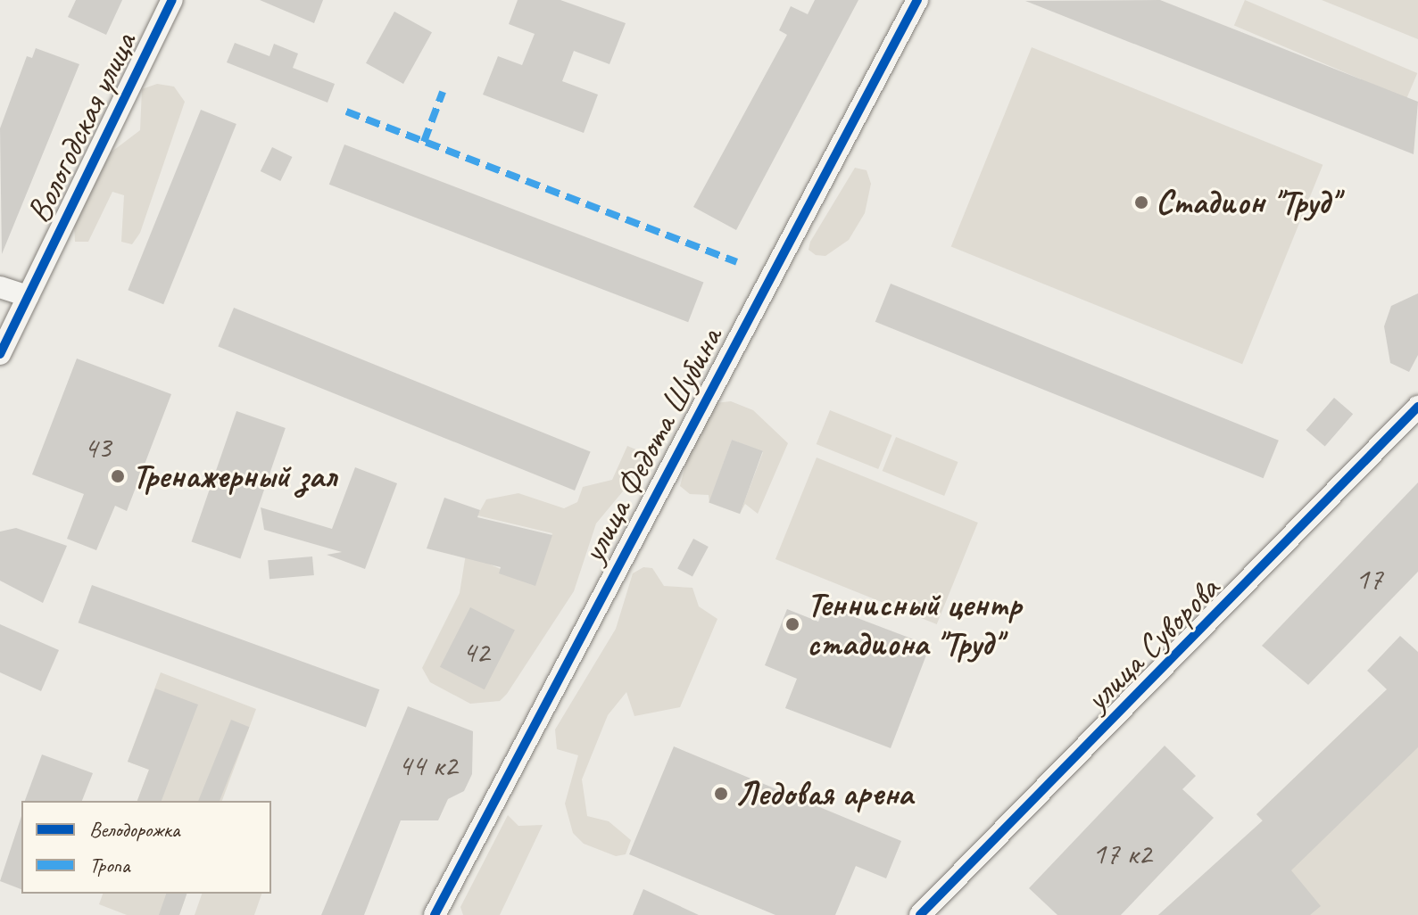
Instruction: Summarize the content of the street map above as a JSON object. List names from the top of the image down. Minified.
{"streets":{"street":["Вологодская улица","улица Федота Шубина","улица Суворова"]},"places":["Стадион \"Труд\"","Тренажерный зал","Теннисный центр стадиона \"Труд\"","Ледовая арена"],"house_numbers":["43","17","42","44 к2","17 к2"],"legend":["Велодорожка","Тропа"]}
